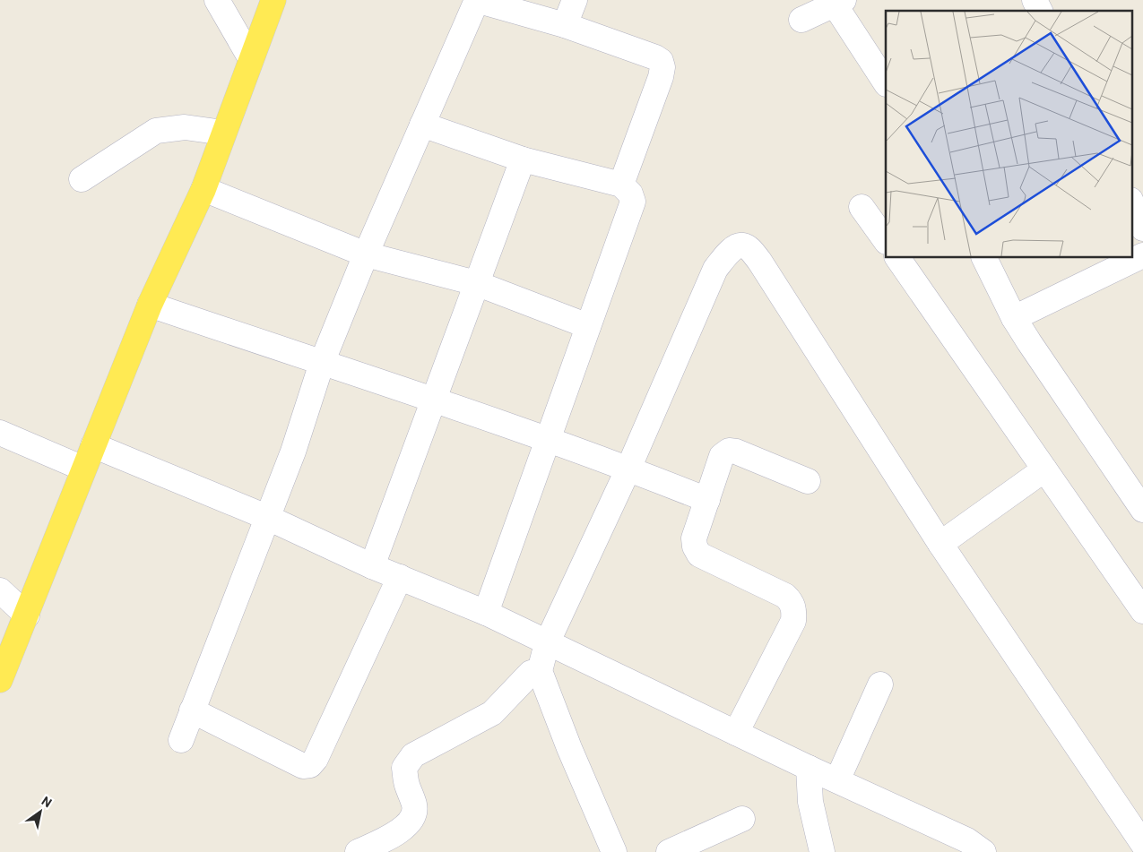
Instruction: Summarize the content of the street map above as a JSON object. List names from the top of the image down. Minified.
{"north":"top right"}
